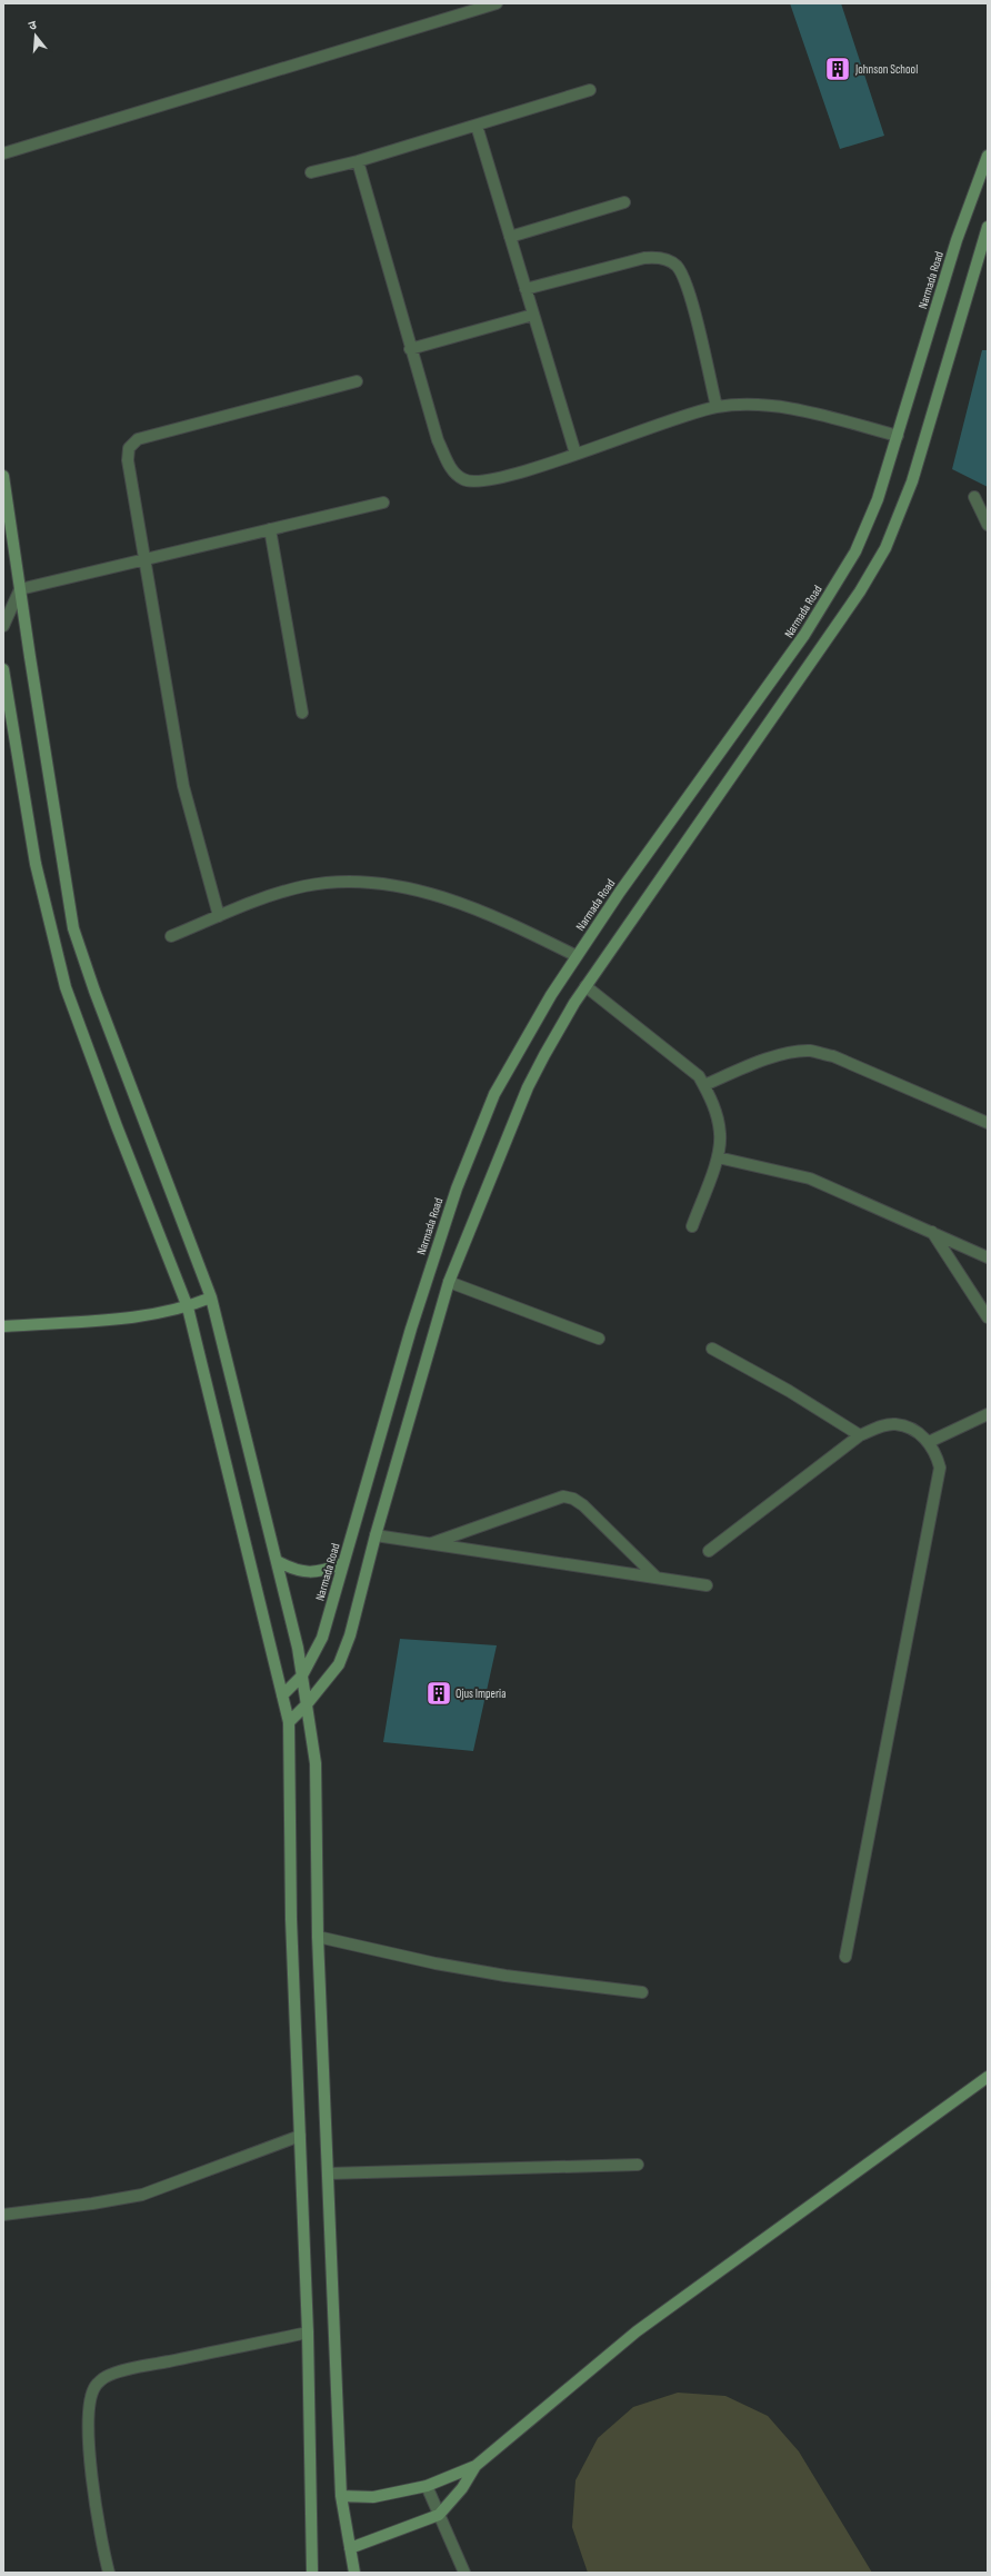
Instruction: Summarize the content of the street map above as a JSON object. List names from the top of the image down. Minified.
{"streets":{"street":["Narmada Road"]},"places":{"building":["Johnson School","Ojus Imperia"]},"north":"top"}
